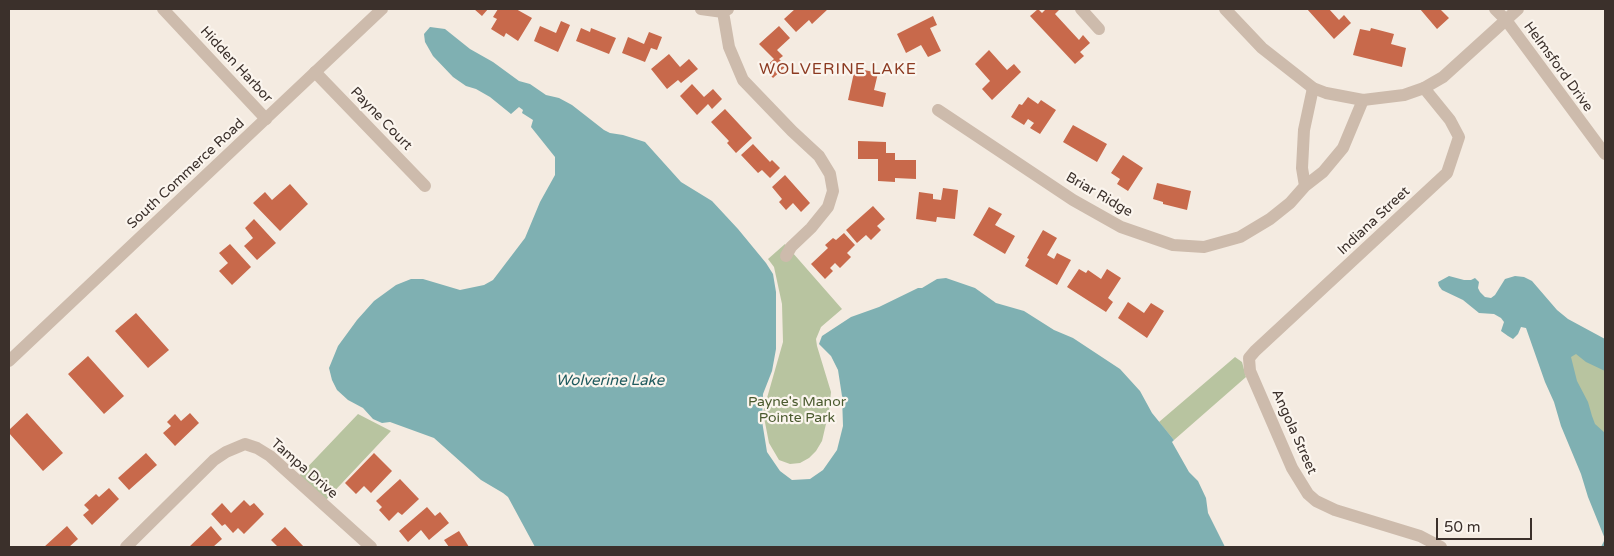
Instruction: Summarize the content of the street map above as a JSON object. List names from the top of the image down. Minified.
{"streets":{"street":["Hidden Harbor","Helmsford Drive","Payne Court","South Commerce Road","Briar Ridge","Indiana Street","Angola Street","Tampa Drive"]},"crossings":[["Hidden Harbor","South Commerce Road"],["Payne Court","South Commerce Road"],["Indiana Street","Angola Street"]],"districts":["WOLVERINE LAKE"],"water":["Wolverine Lake"],"parks":["Payne's Manor Pointe Park"],"scale_bar":"50 m"}
